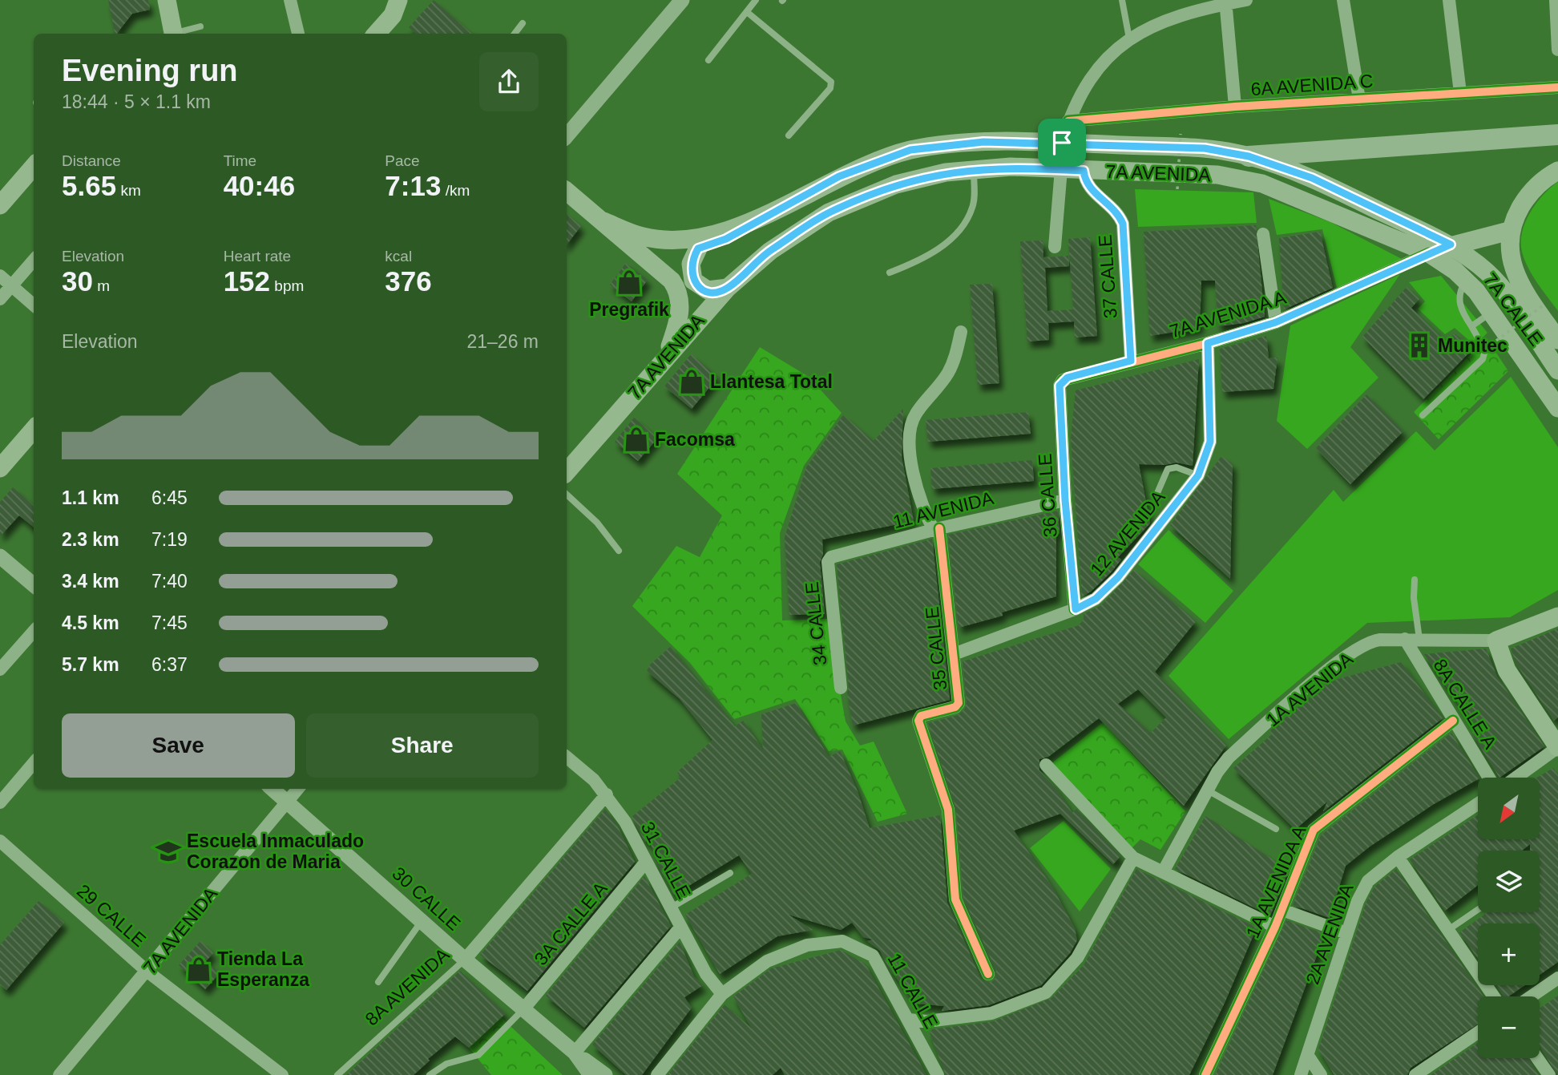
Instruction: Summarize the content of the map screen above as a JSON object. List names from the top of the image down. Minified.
{"streets":{"main road":["7A AVENIDA","7A CALLE","1A AVENIDA"],"street":["6A AVENIDA C","37 CALLE","7A AVENIDA A","36 CALLE","11 AVENIDA","12 AVENIDA","34 CALLE","35 CALLE","8A CALLE A","31 CALLE","1A AVENIDA A","30 CALLE","29 CALLE","3A CALLE A","2A AVENIDA","8A AVENIDA","11 CALLE"]},"crossings":[["7A AVENIDA","37 CALLE"],["7A AVENIDA","7A CALLE"],["7A AVENIDA","30 CALLE"],["7A AVENIDA","29 CALLE"],["37 CALLE","7A AVENIDA A"],["7A CALLE","7A AVENIDA A"],["7A AVENIDA A","36 CALLE"],["7A AVENIDA A","12 AVENIDA"],["36 CALLE","11 AVENIDA"],["36 CALLE","12 AVENIDA"],["11 AVENIDA","34 CALLE"],["11 AVENIDA","35 CALLE"],["12 AVENIDA","35 CALLE"],["1A AVENIDA","8A CALLE A"],["8A CALLE A","1A AVENIDA A"],["31 CALLE","3A CALLE A"],["31 CALLE","8A AVENIDA"],["31 CALLE","11 CALLE"],["30 CALLE","3A CALLE A"],["30 CALLE","8A AVENIDA"]],"places":{"shop":["Pregrafik","Llantesa Total","Facomsa","Tienda La Esperanza"],"building":["Munitec"],"school or university":["Escuela Inmaculado Corazon de Maria"]},"north":"bottom left","page":{"heading":["Evening run","18:44 · 5 × 1.1 km"],"stats":[["Distance","5.65 km"],["Time","40:46"],["Pace","7:13 /km"],["Elevation","30 m"],["Heart rate","152 bpm"],["kcal","376"]],"chart":["Elevation","21–26 m"],"list":[{"name":"1.1 km","note":"6:45"},{"name":"2.3 km","note":"7:19"},{"name":"3.4 km","note":"7:40"},{"name":"4.5 km","note":"7:45"},{"name":"5.7 km","note":"6:37"}],"buttons":["Save","Share"],"map_buttons":["+","−"]}}
